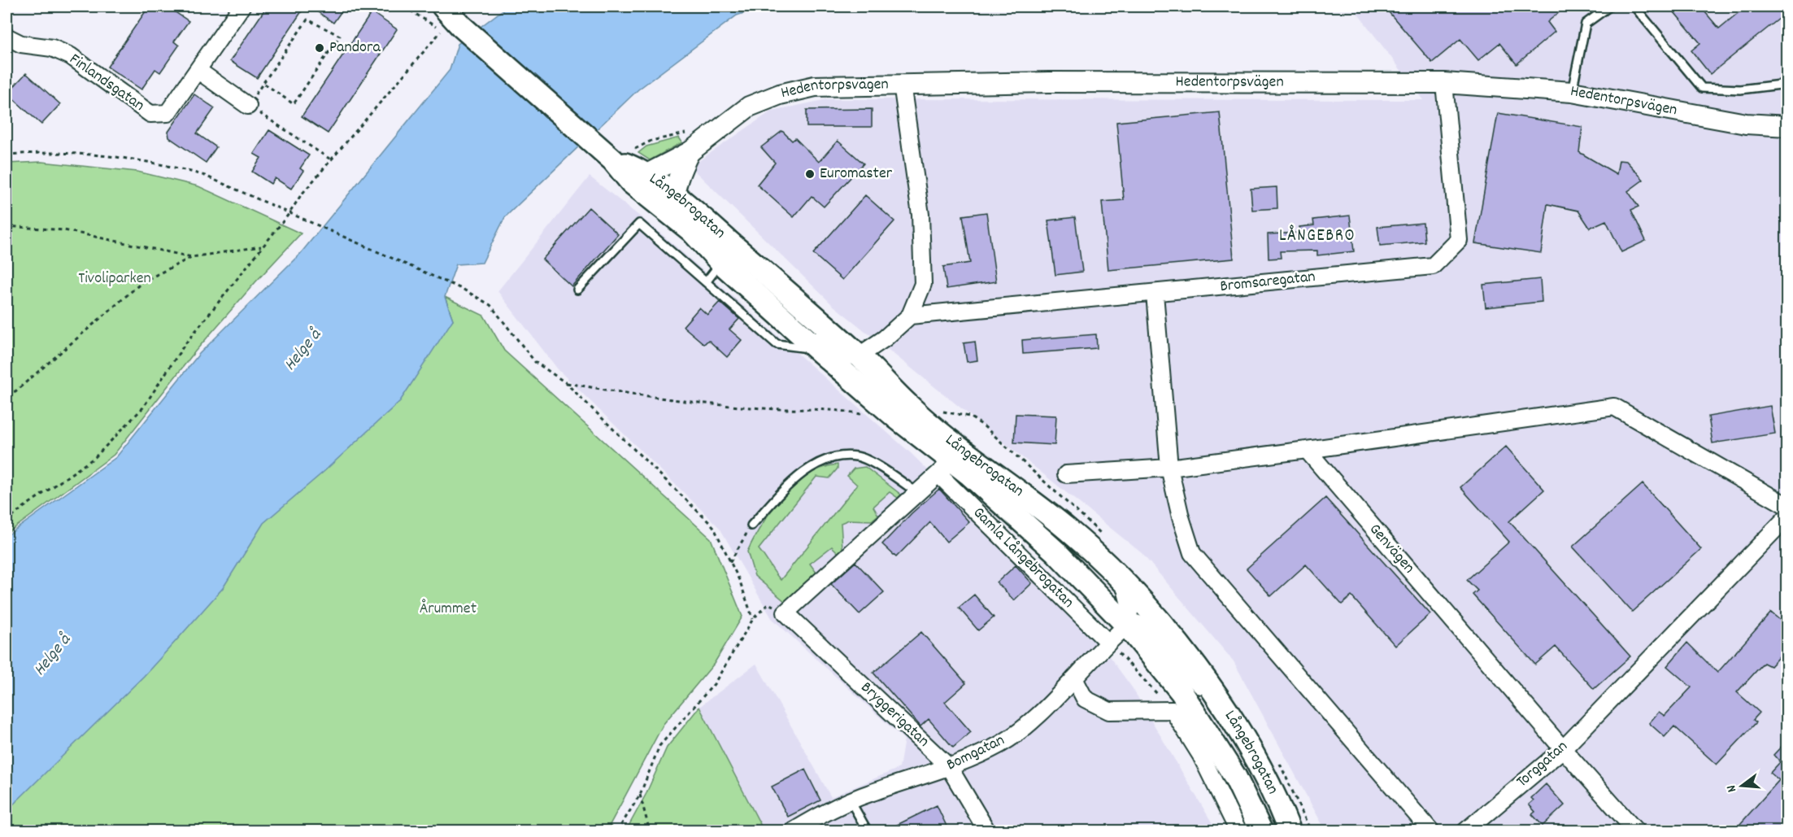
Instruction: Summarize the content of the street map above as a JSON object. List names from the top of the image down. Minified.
{"streets":{"main road":["Långebrogatan"],"street":["Hedentorpsvägen","Finlandsgatan","Bromsaregatan","Genvägen","Gamla Långebrogatan","Bryggerigatan","Bomgatan","Torggatan"]},"crossings":[["Hedentorpsvägen","Långebrogatan"],["Hedentorpsvägen","Bromsaregatan"],["Långebrogatan","Gamla Långebrogatan"],["Långebrogatan","Bomgatan"],["Genvägen","Torggatan"],["Gamla Långebrogatan","Bomgatan"],["Bryggerigatan","Bomgatan"]],"districts":["LÅNGEBRO"],"water":["Helge å"],"parks":["Tivoliparken","Årummet"],"places":["Pandora","Euromaster"],"north":"left"}
